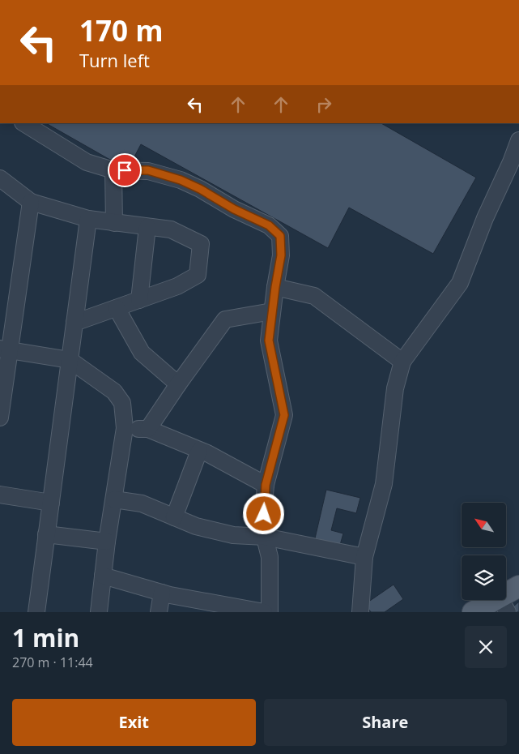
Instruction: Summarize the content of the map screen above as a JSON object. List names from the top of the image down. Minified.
{"north":"top left","page":{"turn":["170 m","Turn left"],"heading":["1 min","270 m · 11:44"],"buttons":["Exit","Share"]}}
